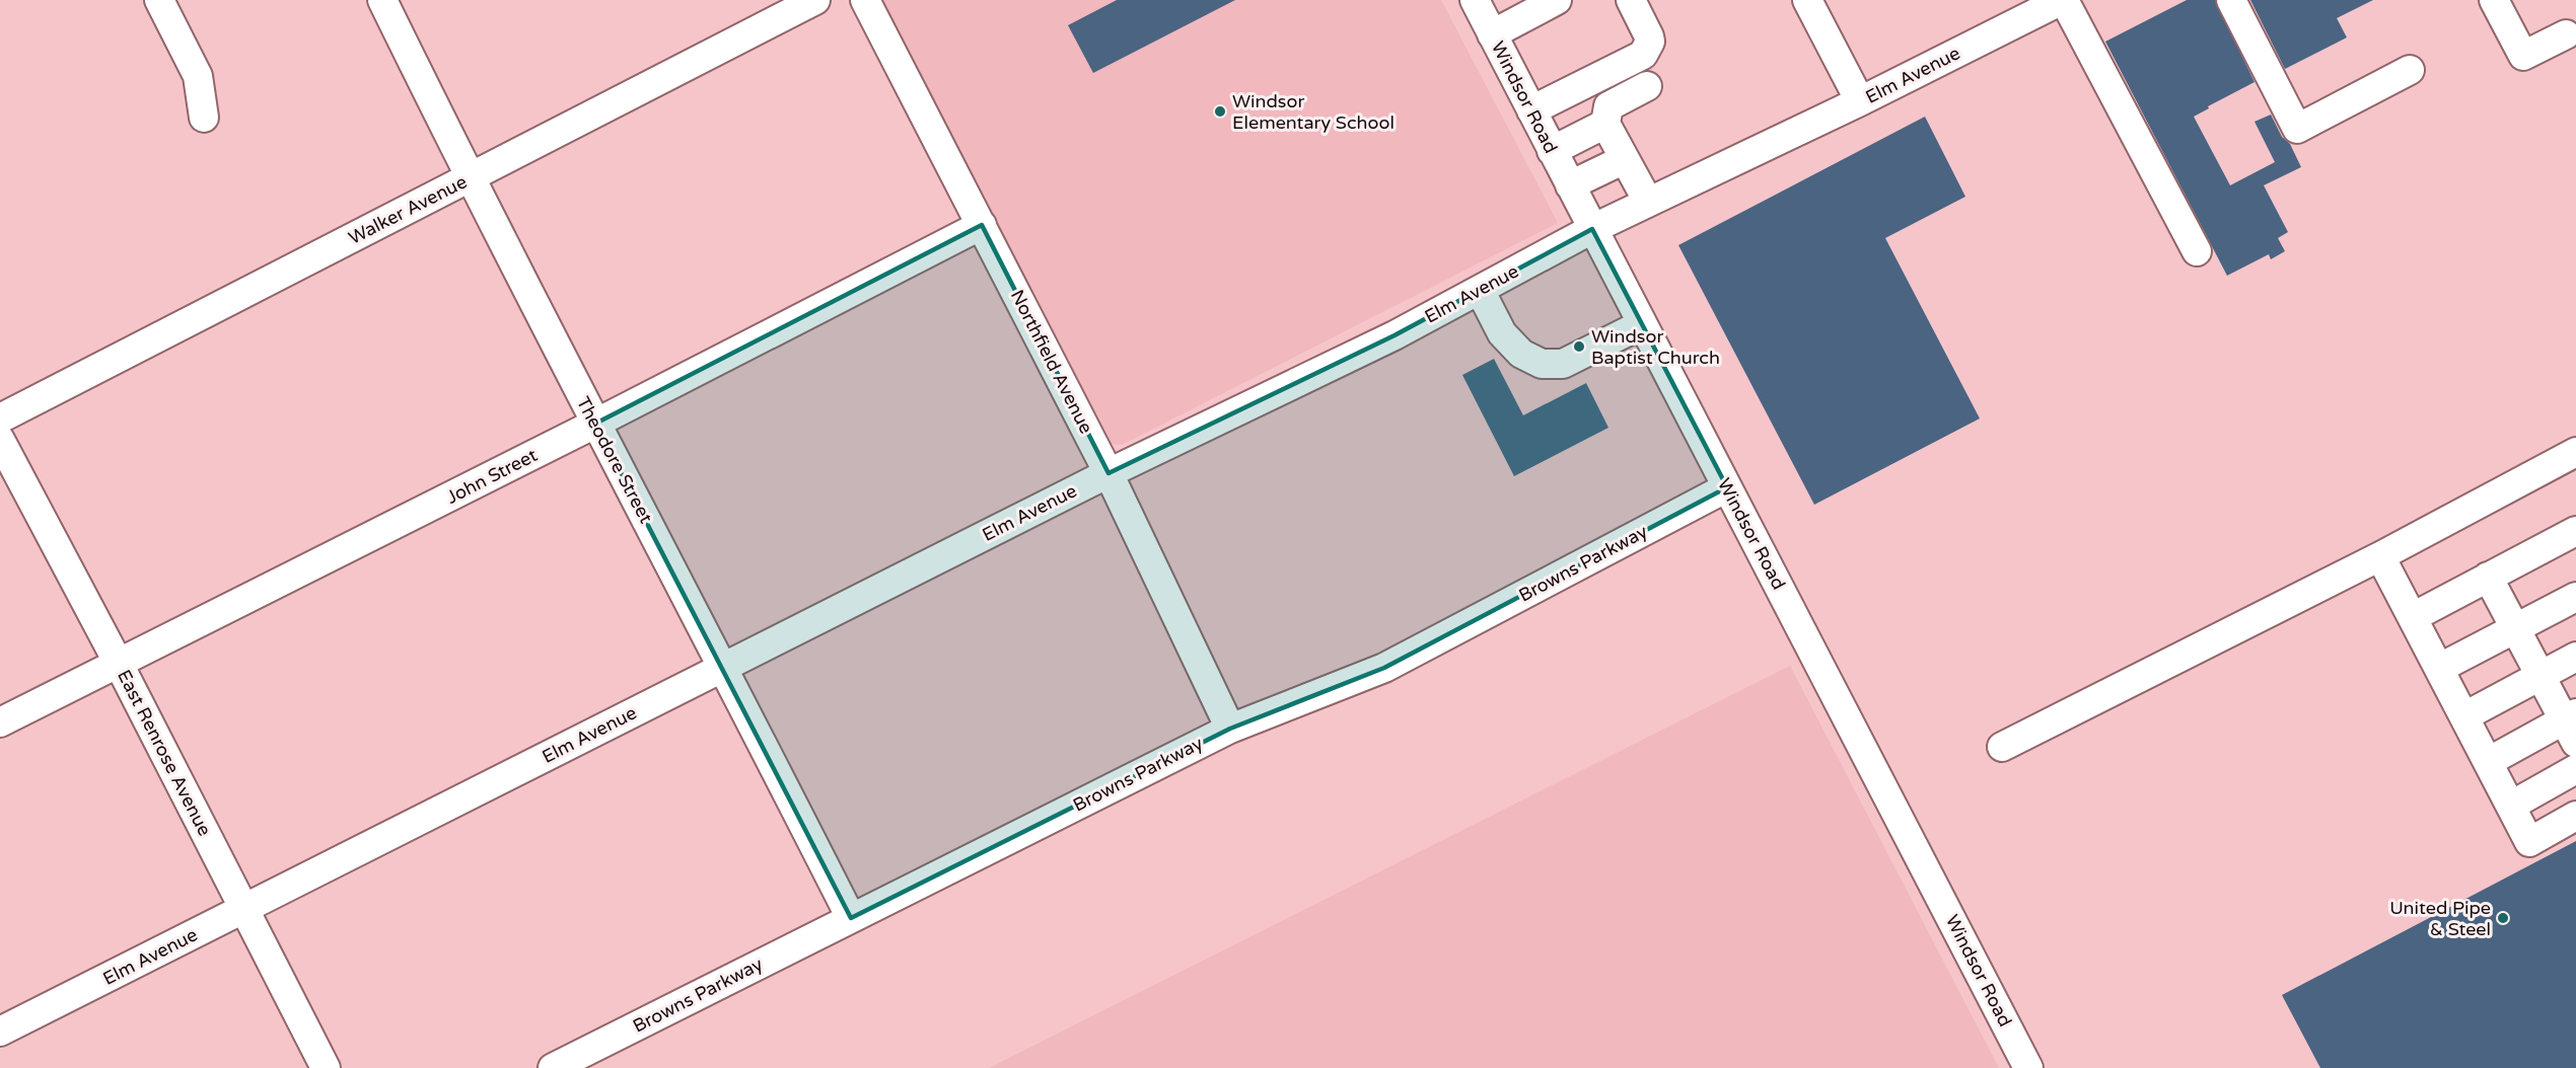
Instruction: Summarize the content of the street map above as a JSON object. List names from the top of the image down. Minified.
{"streets":{"street":["Elm Avenue","Windsor Road","Walker Avenue","Northfield Avenue","Theodore Street","John Street","Browns Parkway","East Renrose Avenue"]},"crossings":[["Elm Avenue","Windsor Road"],["Elm Avenue","Northfield Avenue"],["Elm Avenue","Theodore Street"],["Elm Avenue","East Renrose Avenue"],["Windsor Road","Browns Parkway"],["Walker Avenue","Theodore Street"],["Northfield Avenue","John Street"],["Northfield Avenue","Browns Parkway"],["Theodore Street","John Street"],["Theodore Street","Browns Parkway"],["John Street","East Renrose Avenue"]],"places":["Windsor Elementary School","Windsor Baptist Church","United Pipe & Steel"]}
